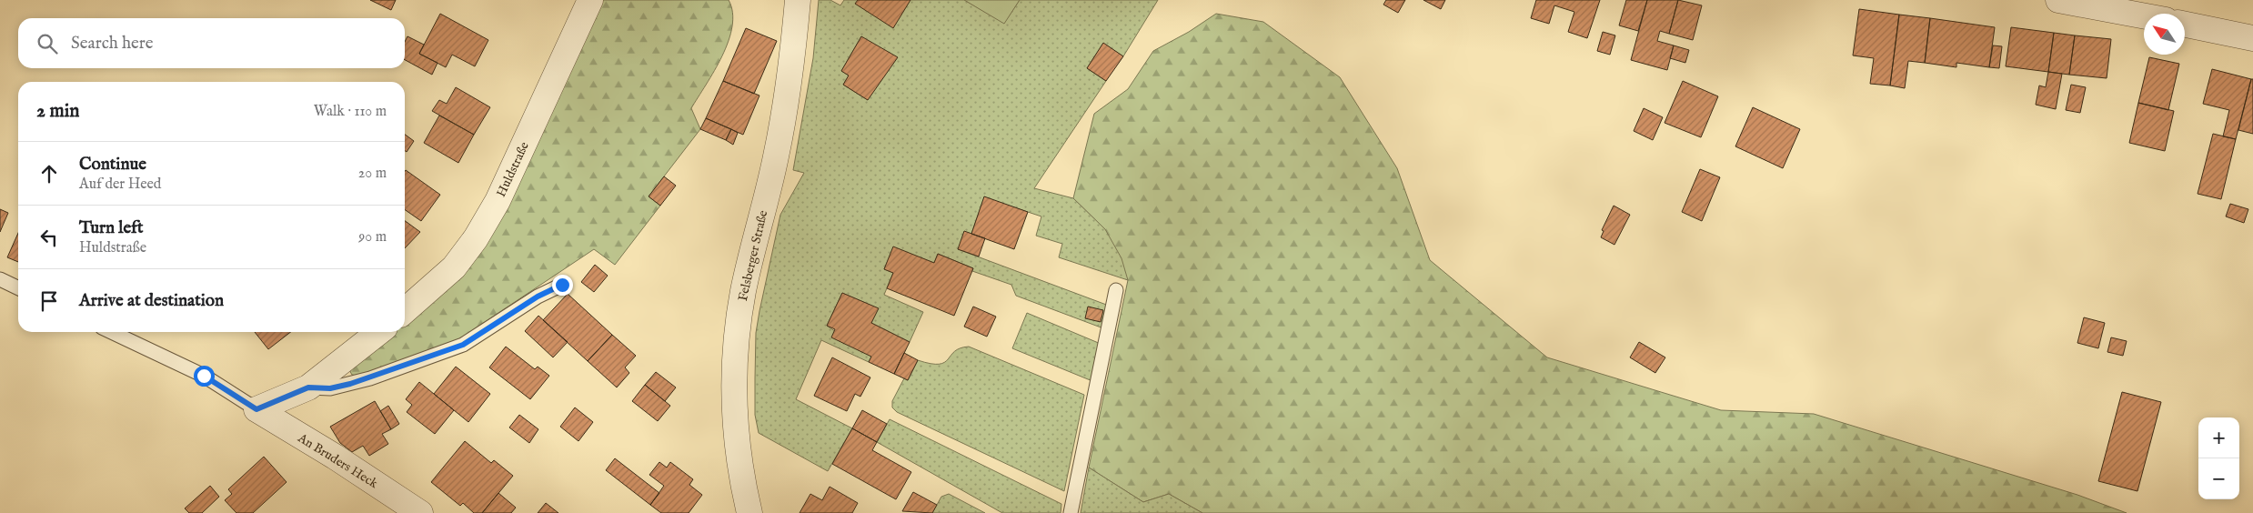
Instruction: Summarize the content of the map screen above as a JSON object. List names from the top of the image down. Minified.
{"streets":{"street":["Huldstraße","Felsberger Straße","An Bruders Heck"]},"north":"top left","page":{"search":"Search here","heading":["2 min","Walk · 110 m"],"list":[["Continue","Auf der Heed","20 m"],["Turn left","Huldstraße","90 m"],"Arrive at destination"],"map_buttons":["+","−"]}}
